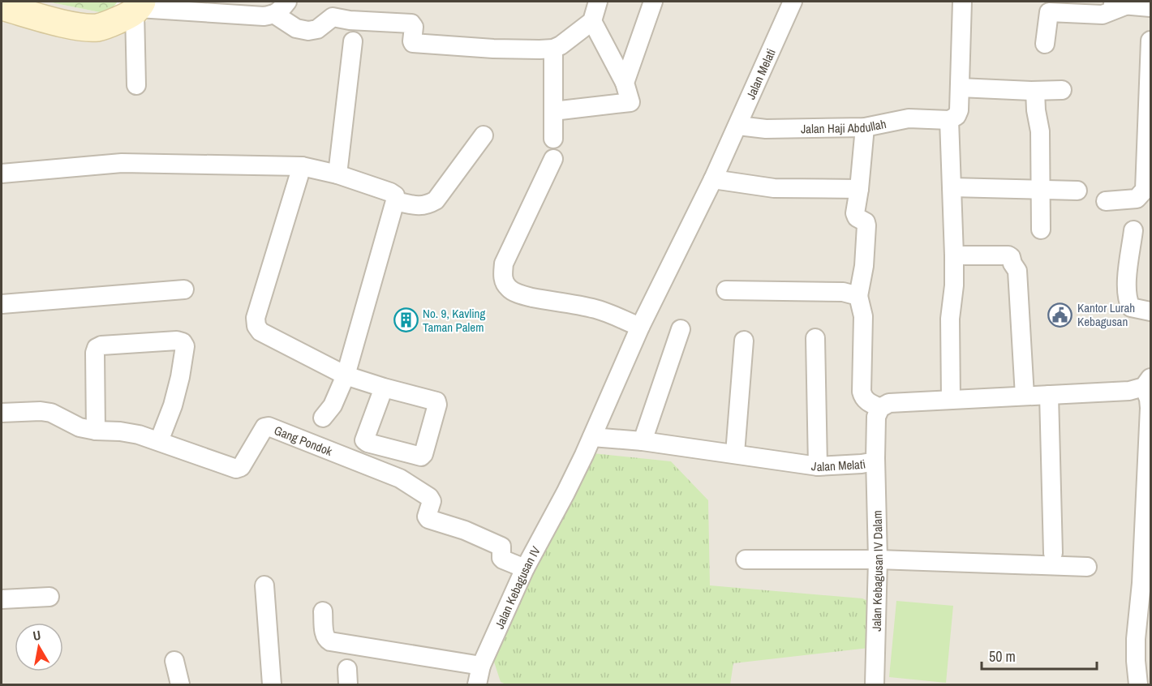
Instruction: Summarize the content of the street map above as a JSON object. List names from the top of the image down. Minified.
{"streets":{"street":["Jalan Melati","Jalan Haji Abdullah","Gang Pondok","Jalan Kebagusan IV Dalam","Jalan Kebagusan IV"]},"crossings":[["Jalan Melati","Jalan Haji Abdullah"],["Jalan Melati","Jalan Kebagusan IV Dalam"],["Jalan Melati","Jalan Kebagusan IV"],["Gang Pondok","Jalan Kebagusan IV"]],"places":{"public building":["Kantor Lurah Kebagusan"],"building":["No. 9, Kavling Taman Palem"]},"scale_bar":"50 m","north":"top"}
